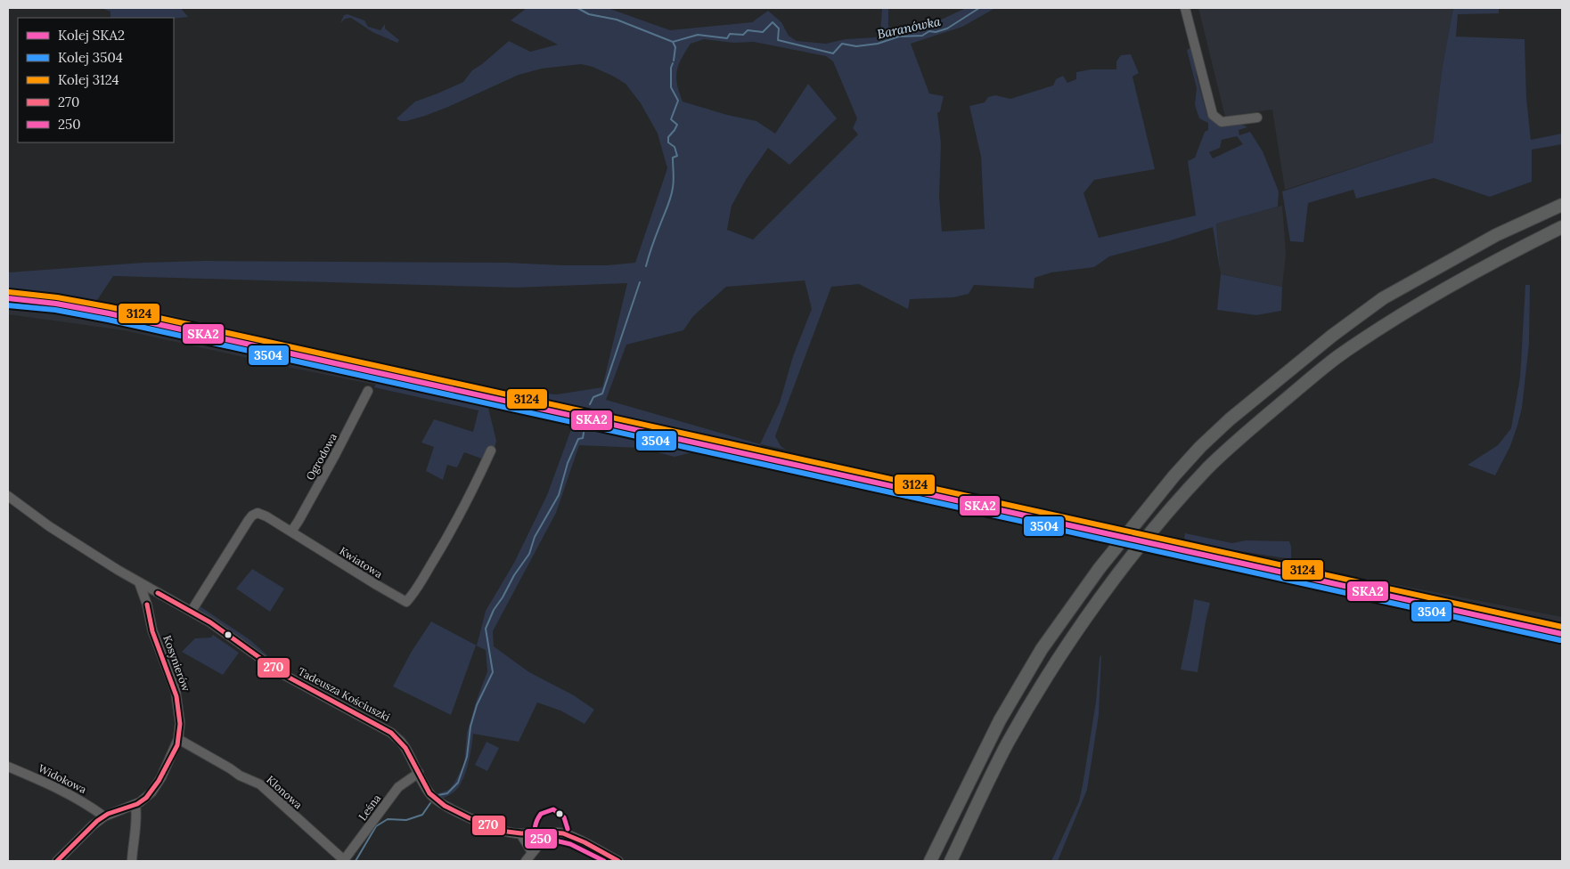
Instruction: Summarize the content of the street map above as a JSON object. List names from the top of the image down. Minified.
{"streets":{"street":["Ogrodowa","Kwiatowa","Kosynierów","Tadeusza Kościuszki","Widokowa","Klonowa","Leśna"]},"crossings":[["Ogrodowa","Kwiatowa"],["Kwiatowa","Tadeusza Kościuszki"],["Kosynierów","Tadeusza Kościuszki"],["Kosynierów","Widokowa"],["Kosynierów","Klonowa"],["Tadeusza Kościuszki","Leśna"],["Klonowa","Leśna"]],"water":["Baranówka"],"lines":["rail line 3124","rail line SKA2","rail line 3504","transit line 270","transit line 250"],"legend":["Kolej SKA2","Kolej 3504","Kolej 3124","270","250"]}
